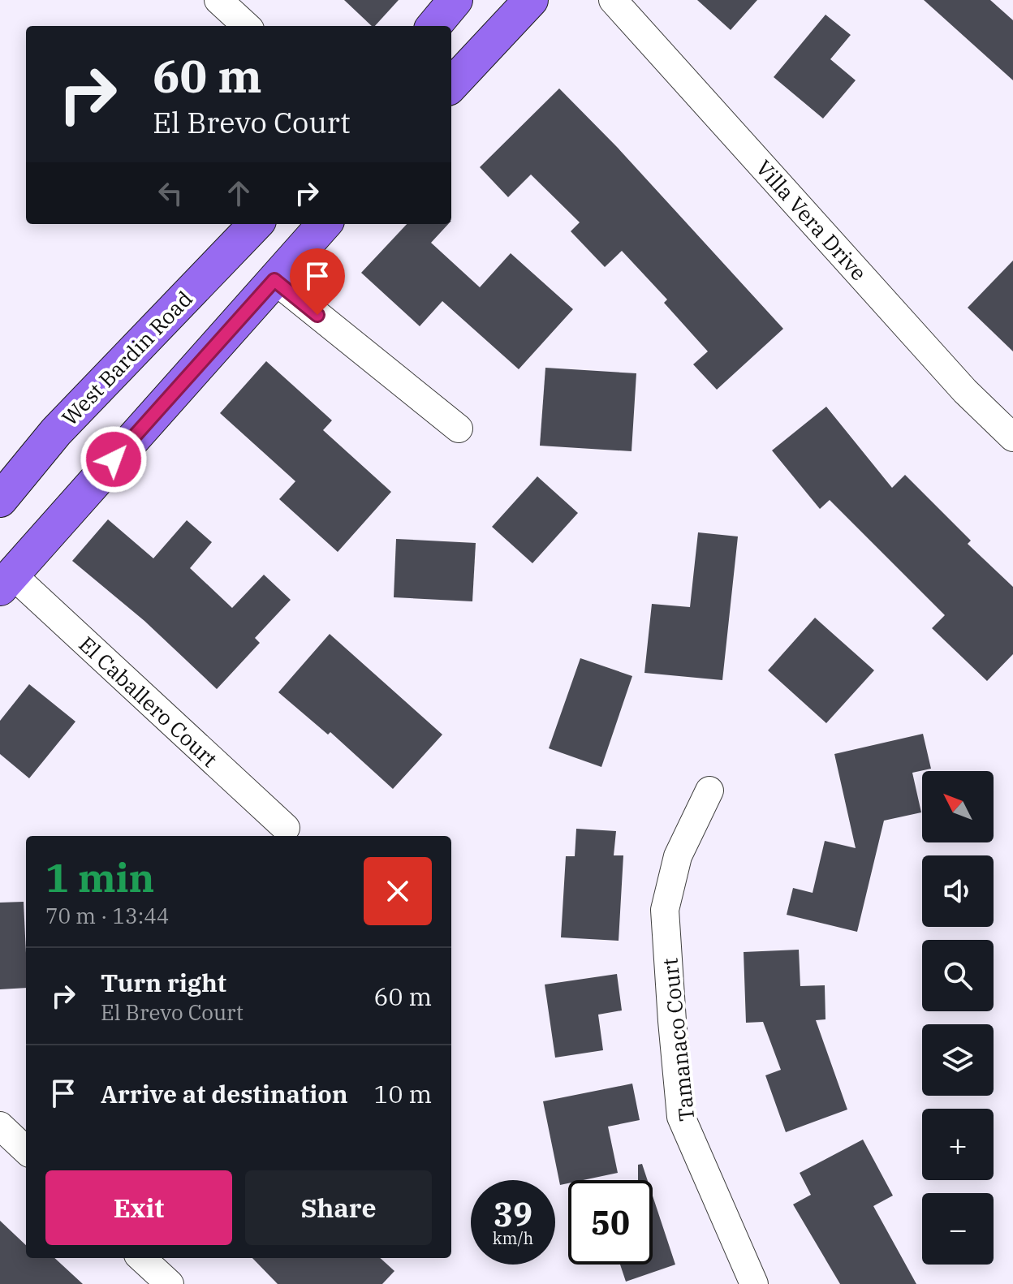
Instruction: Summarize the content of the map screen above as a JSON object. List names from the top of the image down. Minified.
{"streets":{"main road":["West Bardin Road"],"street":["Villa Vera Drive","El Caballero Court","Tamanaco Court"]},"north":"top left","page":{"turn":["60 m","El Brevo Court"],"map_buttons":["+","−"],"heading":["1 min","70 m · 13:44"],"list":[{"name":"Turn right","note":"El Brevo Court","value":"60 m"},{"name":"Arrive at destination","value":"10 m"}],"buttons":["Exit","Share"],"speed":"39 km/h","limit":"50"}}
